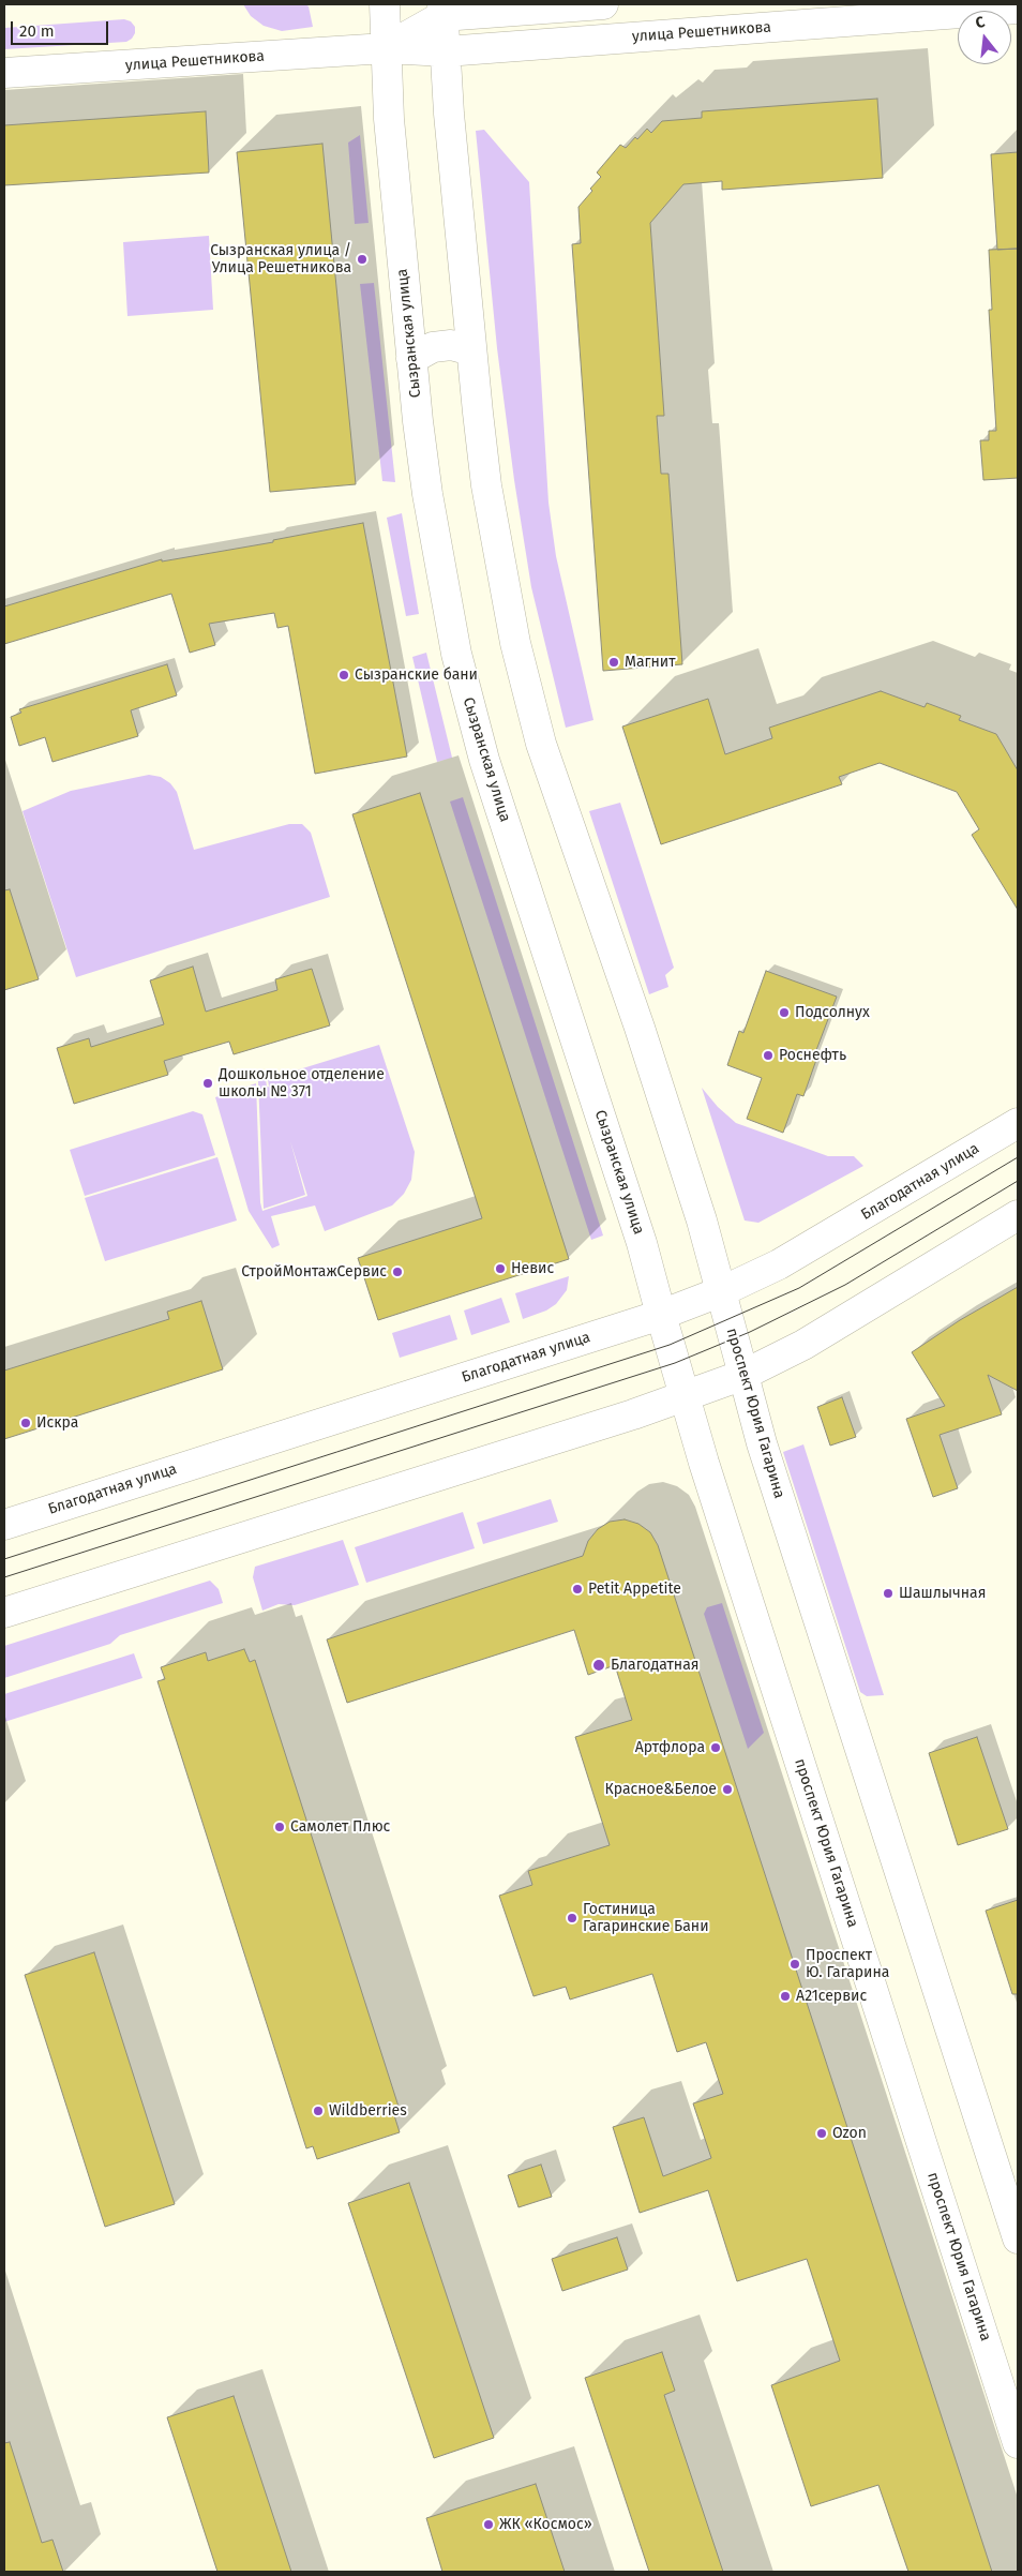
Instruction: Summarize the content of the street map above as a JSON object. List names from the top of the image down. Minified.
{"streets":{"main road":["улица Решетникова","Сызранская улица","Благодатная улица","проспект Юрия Гагарина"]},"crossings":[["улица Решетникова","Сызранская улица"],["Сызранская улица","Благодатная улица"],["Сызранская улица","проспект Юрия Гагарина"],["Благодатная улица","проспект Юрия Гагарина"]],"places":["Сызранская улица / Улица Решетникова","Магнит","Сызранские бани","Подсолнух","Роснефть","Дошкольное отделение школы № 371","Невис","СтройМонтажСервис","Искра","Petit Appetite","Шашлычная","Благодатная","Артфлора","Красное&Белое","Самолет Плюс","Гостиница Гагаринские Бани","Проспект Ю. Гагарина","А21сервис","Wildberries","Ozon","ЖК «Космос»"],"scale_bar":"20 m","north":"top"}
